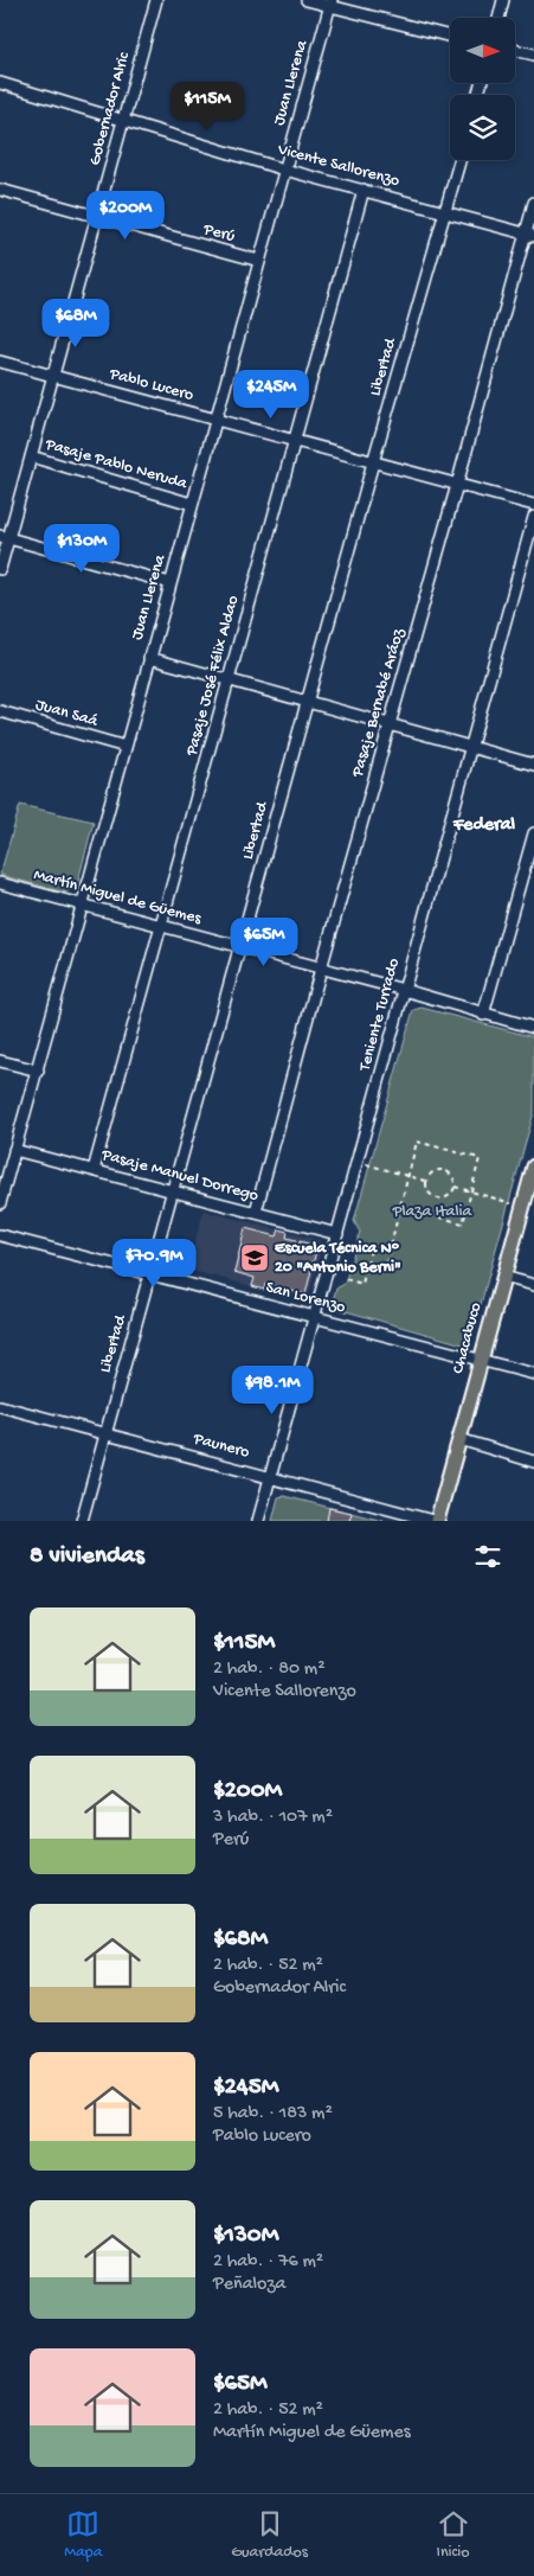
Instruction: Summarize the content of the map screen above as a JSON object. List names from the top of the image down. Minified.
{"streets":{"main road":["Chacabuco"],"street":["Juan Llerena","Gobernador Alric","Vicente Sallorenzo","Perú","Libertad","Pablo Lucero","Pasaje Pablo Neruda","Pasaje José Félix Aldao","Pasaje Bernabé Aráoz","Juan Saá","Martín Miguel de Güemes","Teniente Turrado","Pasaje Manuel Dorrego","San Lorenzo","Paunero"]},"crossings":[["Juan Llerena","Vicente Sallorenzo"],["Juan Llerena","Perú"],["Juan Llerena","Pablo Lucero"],["Juan Llerena","Pasaje Pablo Neruda"],["Juan Llerena","Juan Saá"],["Juan Llerena","Martín Miguel de Güemes"],["Juan Llerena","Pasaje Manuel Dorrego"],["Gobernador Alric","Vicente Sallorenzo"],["Gobernador Alric","Perú"],["Gobernador Alric","Pablo Lucero"],["Gobernador Alric","Pasaje Pablo Neruda"],["Vicente Sallorenzo","Libertad"],["Vicente Sallorenzo","Pasaje José Félix Aldao"],["Vicente Sallorenzo","Pasaje Bernabé Aráoz"],["Libertad","Pablo Lucero"],["Libertad","Martín Miguel de Güemes"],["Libertad","Pasaje Manuel Dorrego"],["Libertad","San Lorenzo"],["Libertad","Paunero"],["Pablo Lucero","Pasaje José Félix Aldao"],["Pablo Lucero","Pasaje Bernabé Aráoz"],["Pasaje José Félix Aldao","Martín Miguel de Güemes"],["Pasaje José Félix Aldao","Pasaje Manuel Dorrego"],["Pasaje Bernabé Aráoz","Martín Miguel de Güemes"],["Pasaje Bernabé Aráoz","Pasaje Manuel Dorrego"],["Martín Miguel de Güemes","Teniente Turrado"],["Teniente Turrado","Pasaje Manuel Dorrego"],["Teniente Turrado","San Lorenzo"],["Teniente Turrado","Paunero"],["San Lorenzo","Chacabuco"],["Chacabuco","Paunero"]],"districts":["Federal"],"parks":["Plaza Italia"],"places":{"school or university":["Escuela Técnica N° 20 \"Antonio Berni\""]},"north":"right","page":{"price":["$115M","$200M","$68M","$245M","$130M","$65M","$70.9M","$98.1M"],"heading":"8 viviendas","list":[{"name":"$115M","note":"2 hab. · 80 m² · Vicente Sallorenzo"},{"name":"$200M","note":"3 hab. · 107 m² · Perú"},{"name":"$68M","note":"2 hab. · 52 m² · Gobernador Alric"},{"name":"$245M","note":"5 hab. · 183 m² · Pablo Lucero"},{"name":"$130M","note":"2 hab. · 76 m² · Peñaloza"},{"name":"$65M","note":"2 hab. · 52 m² · Martín Miguel de Güemes"}],"tabs":["Mapa","Guardados","Inicio"]}}
